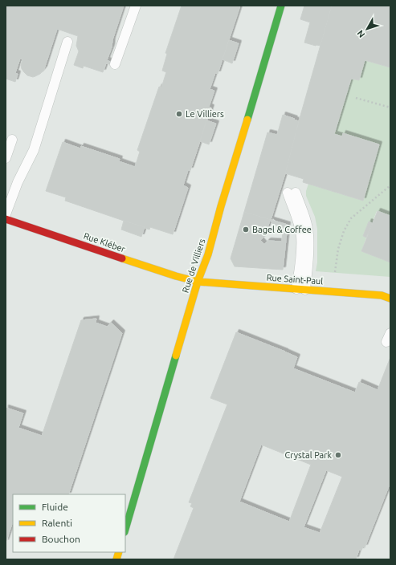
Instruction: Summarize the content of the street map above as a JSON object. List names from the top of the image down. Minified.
{"streets":{"street":["Rue Kléber","Rue de Villiers","Rue Saint-Paul"]},"crossings":[["Rue Kléber","Rue de Villiers"],["Rue Kléber","Rue Saint-Paul"],["Rue de Villiers","Rue Saint-Paul"]],"places":["Le Villiers","Bagel & Coffee","Crystal Park"],"legend":["Fluide","Ralenti","Bouchon"],"north":"bottom left"}
